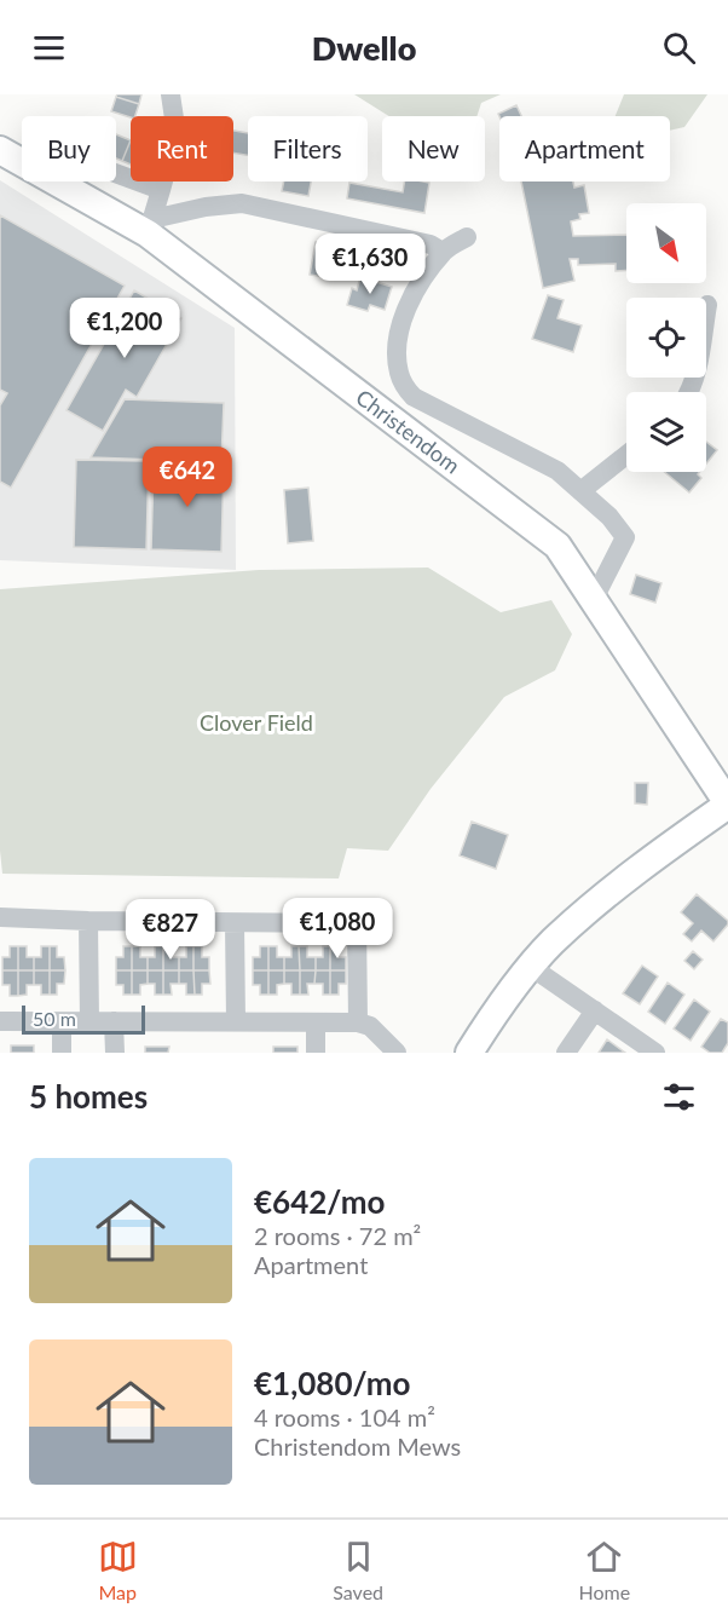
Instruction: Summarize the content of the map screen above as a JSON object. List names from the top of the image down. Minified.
{"streets":{"street":["Christendom"]},"parks":["Clover Field"],"scale_bar":"50 m","north":"bottom right","page":{"header":"Dwello","chip":["Buy","Rent","Filters","New","Apartment"],"price":["€1,630","€1,200","€642","€1,080","€827"],"scale":"50 m","heading":"5 homes","list":[{"name":"€642/mo","note":"2 rooms · 72 m² · Apartment"},{"name":"€1,080/mo","note":"4 rooms · 104 m² · Christendom Mews"}],"tabs":["Map","Saved","Home"]}}
